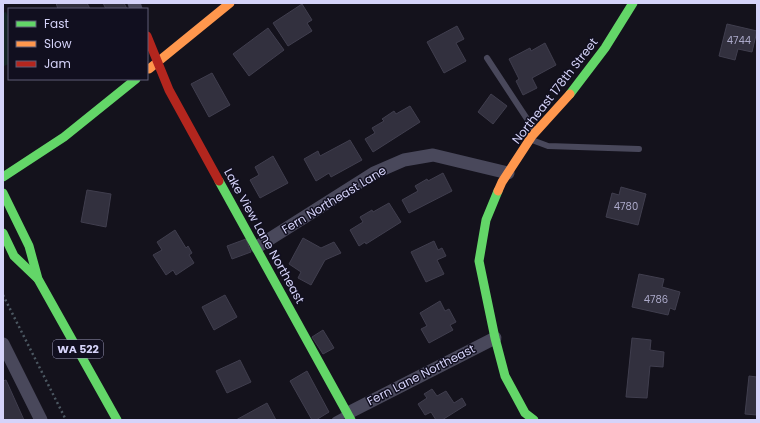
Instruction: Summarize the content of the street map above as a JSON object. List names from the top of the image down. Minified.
{"streets":{"street":["Northeast 178th Street","Fern Northeast Lane","Lake View Lane Northeast","WA 522","Fern Lane Northeast"]},"crossings":[["Northeast 178th Street","Fern Northeast Lane"],["Northeast 178th Street","Fern Lane Northeast"],["Fern Northeast Lane","Lake View Lane Northeast"],["Lake View Lane Northeast","Fern Lane Northeast"]],"house_numbers":["4744","4780","4786"],"legend":["Fast","Slow","Jam"]}
